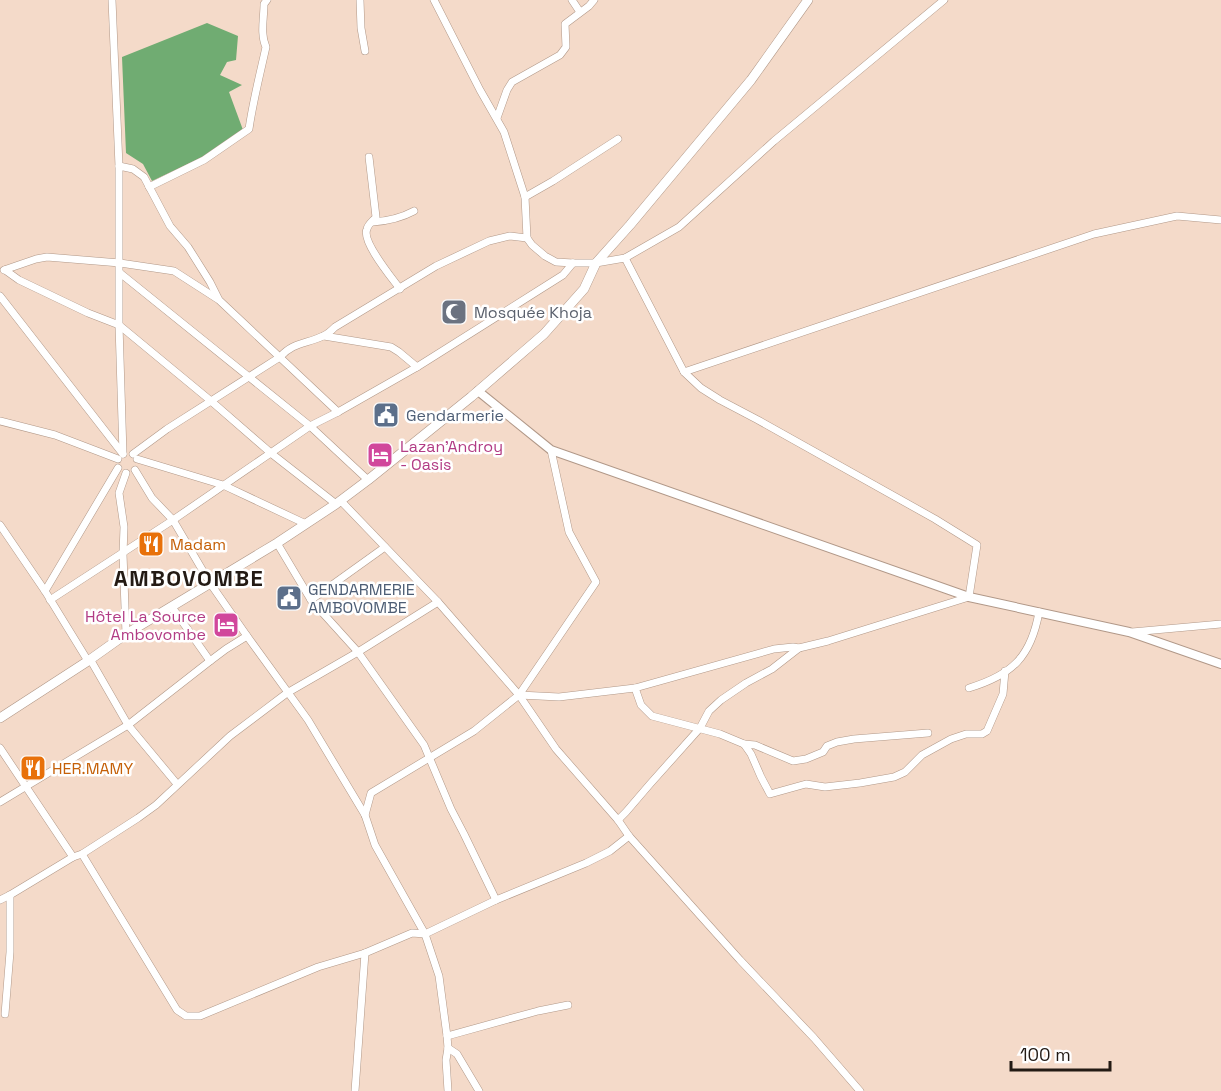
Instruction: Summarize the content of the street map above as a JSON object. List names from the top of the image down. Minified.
{"districts":["AMBOVOMBE"],"places":{"mosque":["Mosquée Khoja"],"public building":["Gendarmerie","GENDARMERIE AMBOVOMBE"],"hotel":["Lazan'Androy - Oasis","Hôtel La Source Ambovombe"],"restaurant":["Madam","HER.MAMY"]},"scale_bar":"100 m"}
